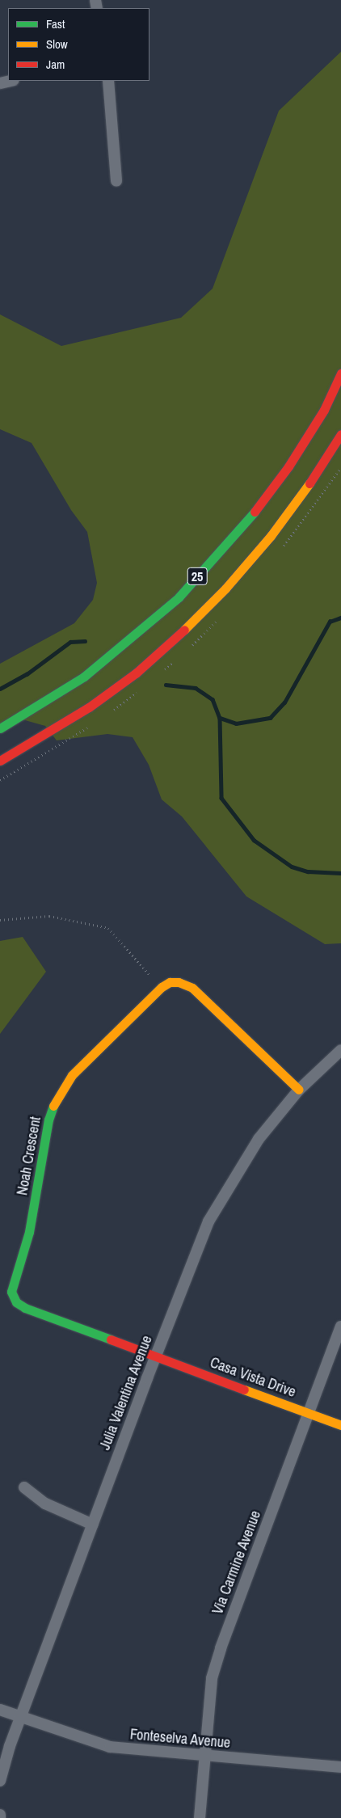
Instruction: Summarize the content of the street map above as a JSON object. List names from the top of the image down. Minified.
{"streets":{"main road":["25","Noah Crescent","Casa Vista Drive"],"street":["Julia Valentina Avenue","Via Carmine Avenue","Fonteselva Avenue"]},"crossings":[["Noah Crescent","Casa Vista Drive"],["Noah Crescent","Julia Valentina Avenue"],["Casa Vista Drive","Julia Valentina Avenue"],["Casa Vista Drive","Via Carmine Avenue"],["Julia Valentina Avenue","Fonteselva Avenue"],["Via Carmine Avenue","Fonteselva Avenue"]],"legend":["Fast","Slow","Jam"]}
